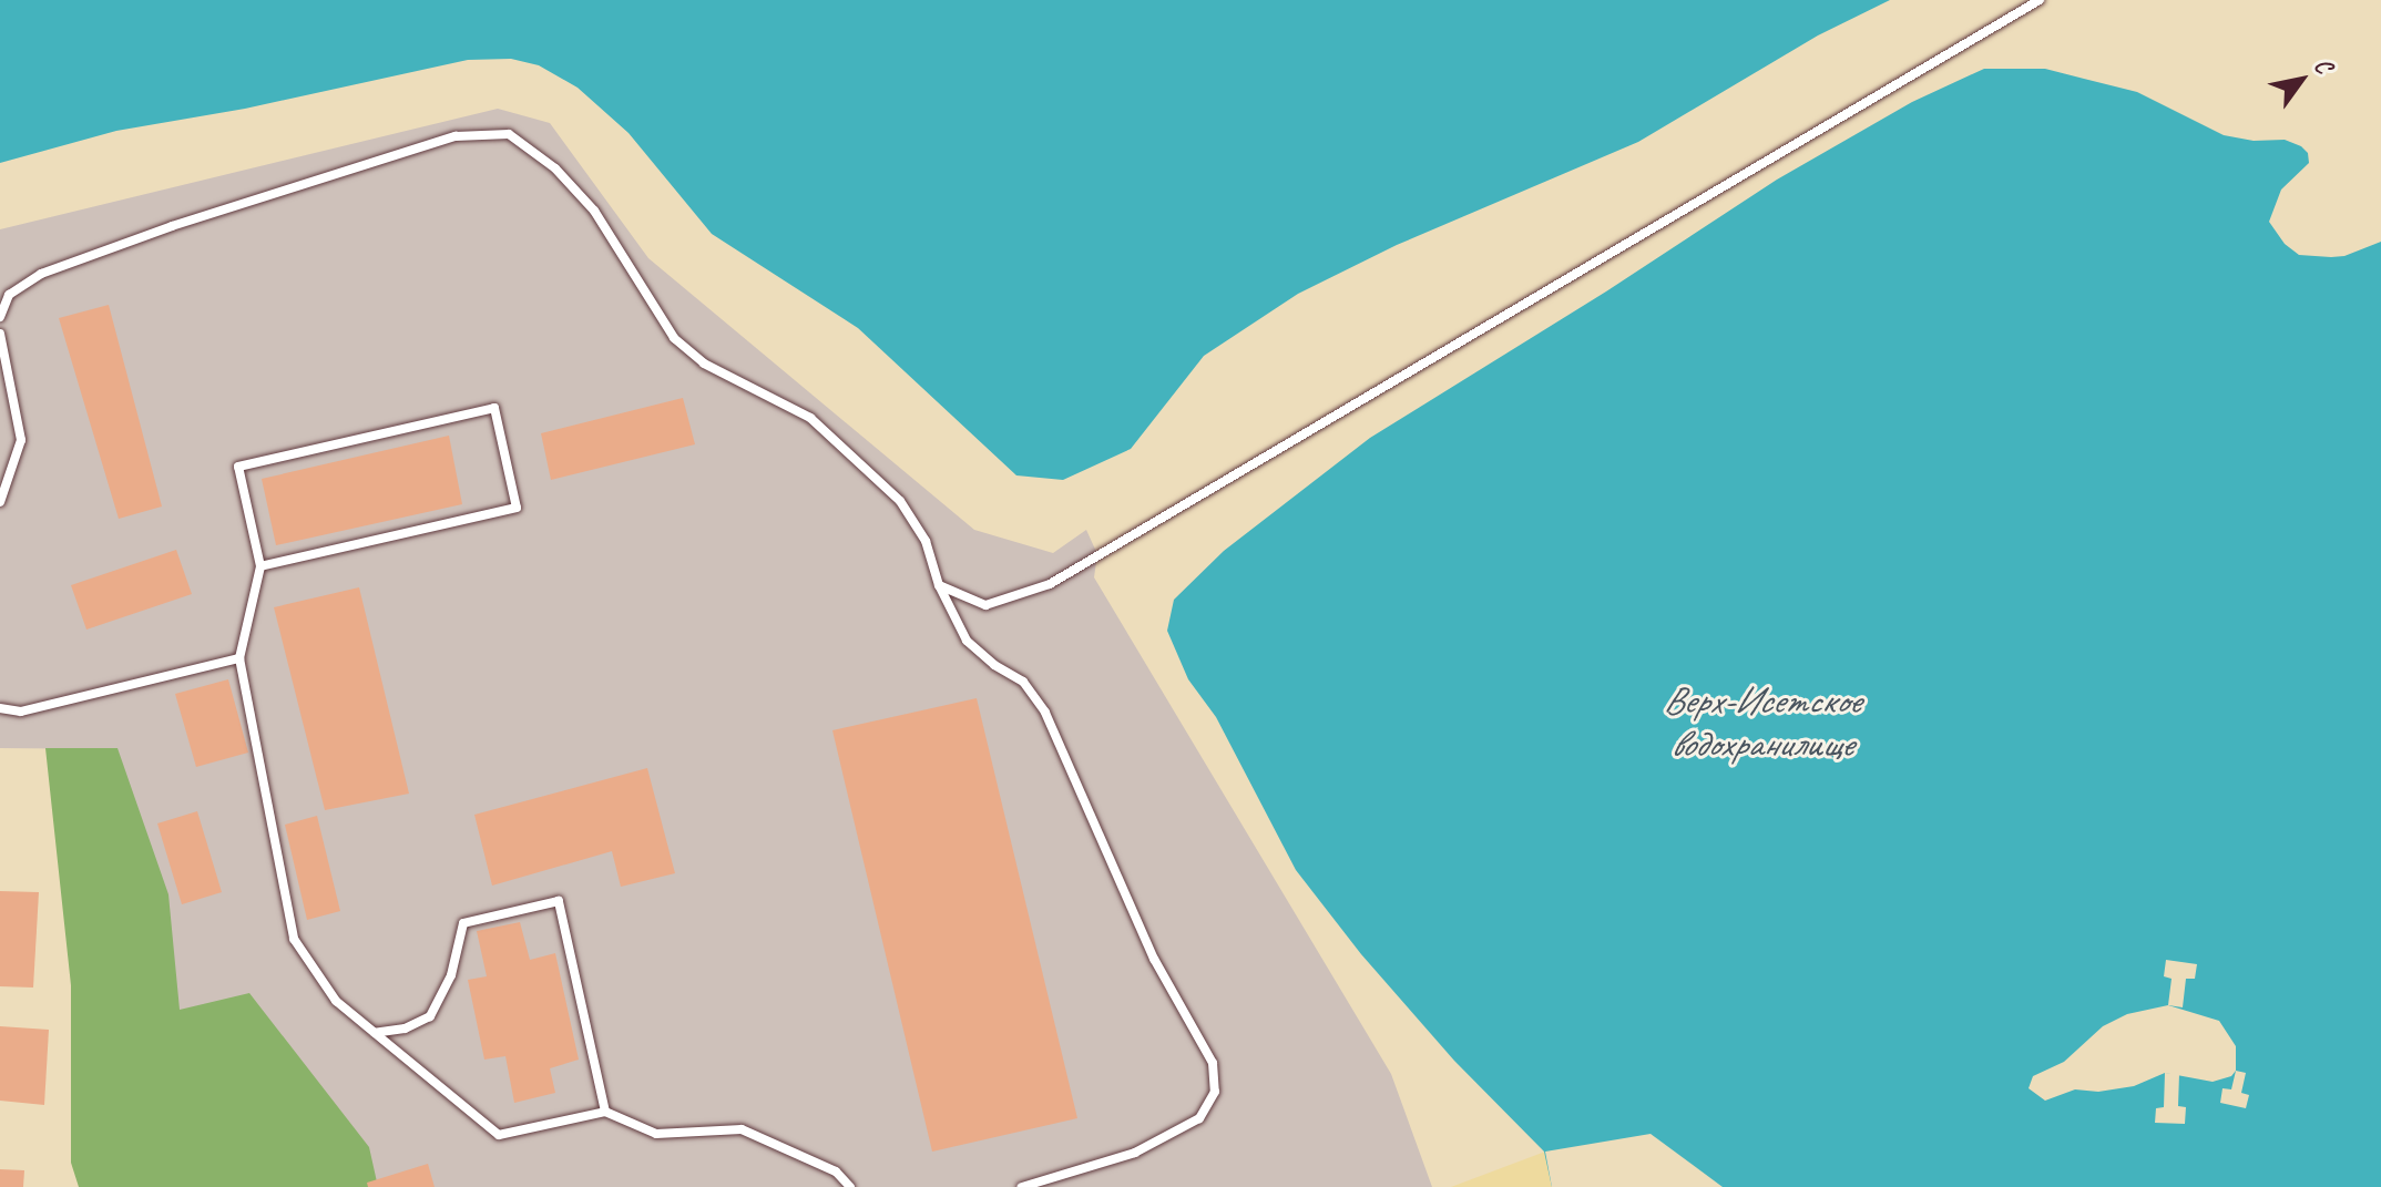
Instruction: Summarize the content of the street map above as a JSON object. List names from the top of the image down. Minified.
{"water":["Верх-Исетское водохранилище"],"north":"top right"}
